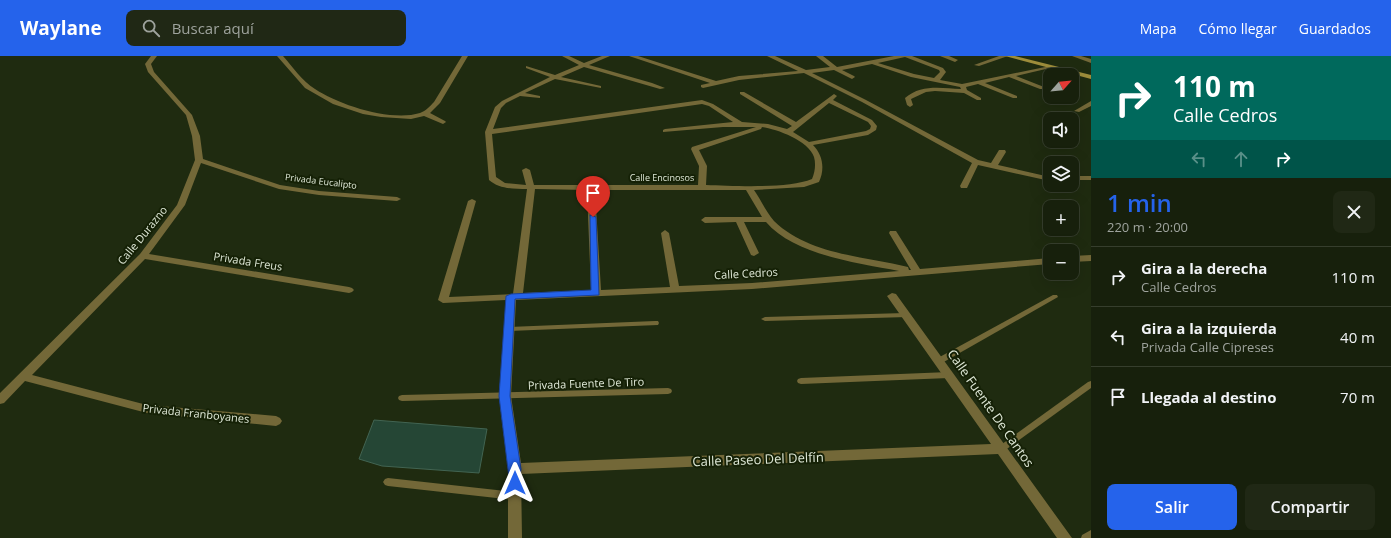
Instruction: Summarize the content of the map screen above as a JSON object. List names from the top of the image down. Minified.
{"streets":{"street":["Calle Encinosos","Privada Eucalipto","Calle Durazno","Privada Freus","Calle Cedros","Calle Fuente De Cantos","Privada Franboyanes","Calle Paseo Del Delfín"],"lane":["Privada Fuente De Tiro"]},"crossings":[["Privada Eucalipto","Calle Durazno"],["Calle Durazno","Privada Freus"],["Calle Durazno","Privada Franboyanes"],["Calle Fuente De Cantos","Calle Paseo Del Delfín"]],"north":"top right","page":{"header":"Waylane","search":"Buscar aquí","nav":["Mapa","Cómo llegar","Guardados"],"turn":["110 m","Calle Cedros"],"map_buttons":["+","−"],"heading":["1 min","220 m · 20:00"],"list":[{"name":"Gira a la derecha","note":"Calle Cedros","value":"110 m"},{"name":"Gira a la izquierda","note":"Privada Calle Cipreses","value":"40 m"},{"name":"Llegada al destino","value":"70 m"}],"buttons":["Salir","Compartir"]}}
